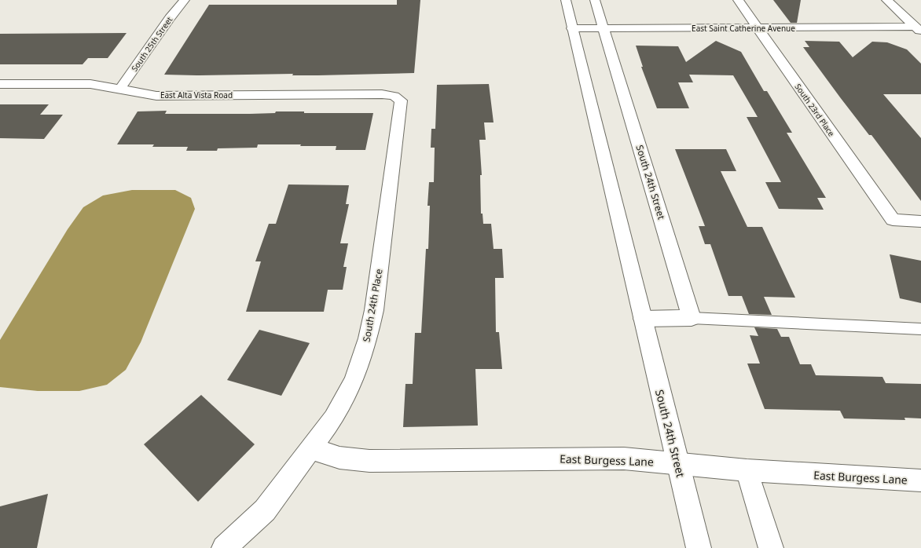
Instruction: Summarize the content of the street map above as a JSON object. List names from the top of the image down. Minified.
{"streets":{"street":["East Saint Catherine Avenue","South 25th Street","East Alta Vista Road","South 23rd Place","South 24th Street","South 24th Place","East Burgess Lane"]},"crossings":[["East Saint Catherine Avenue","South 23rd Place"],["East Saint Catherine Avenue","South 24th Street"],["South 25th Street","East Alta Vista Road"],["East Alta Vista Road","South 24th Place"],["South 24th Street","East Burgess Lane"],["South 24th Place","East Burgess Lane"]]}
